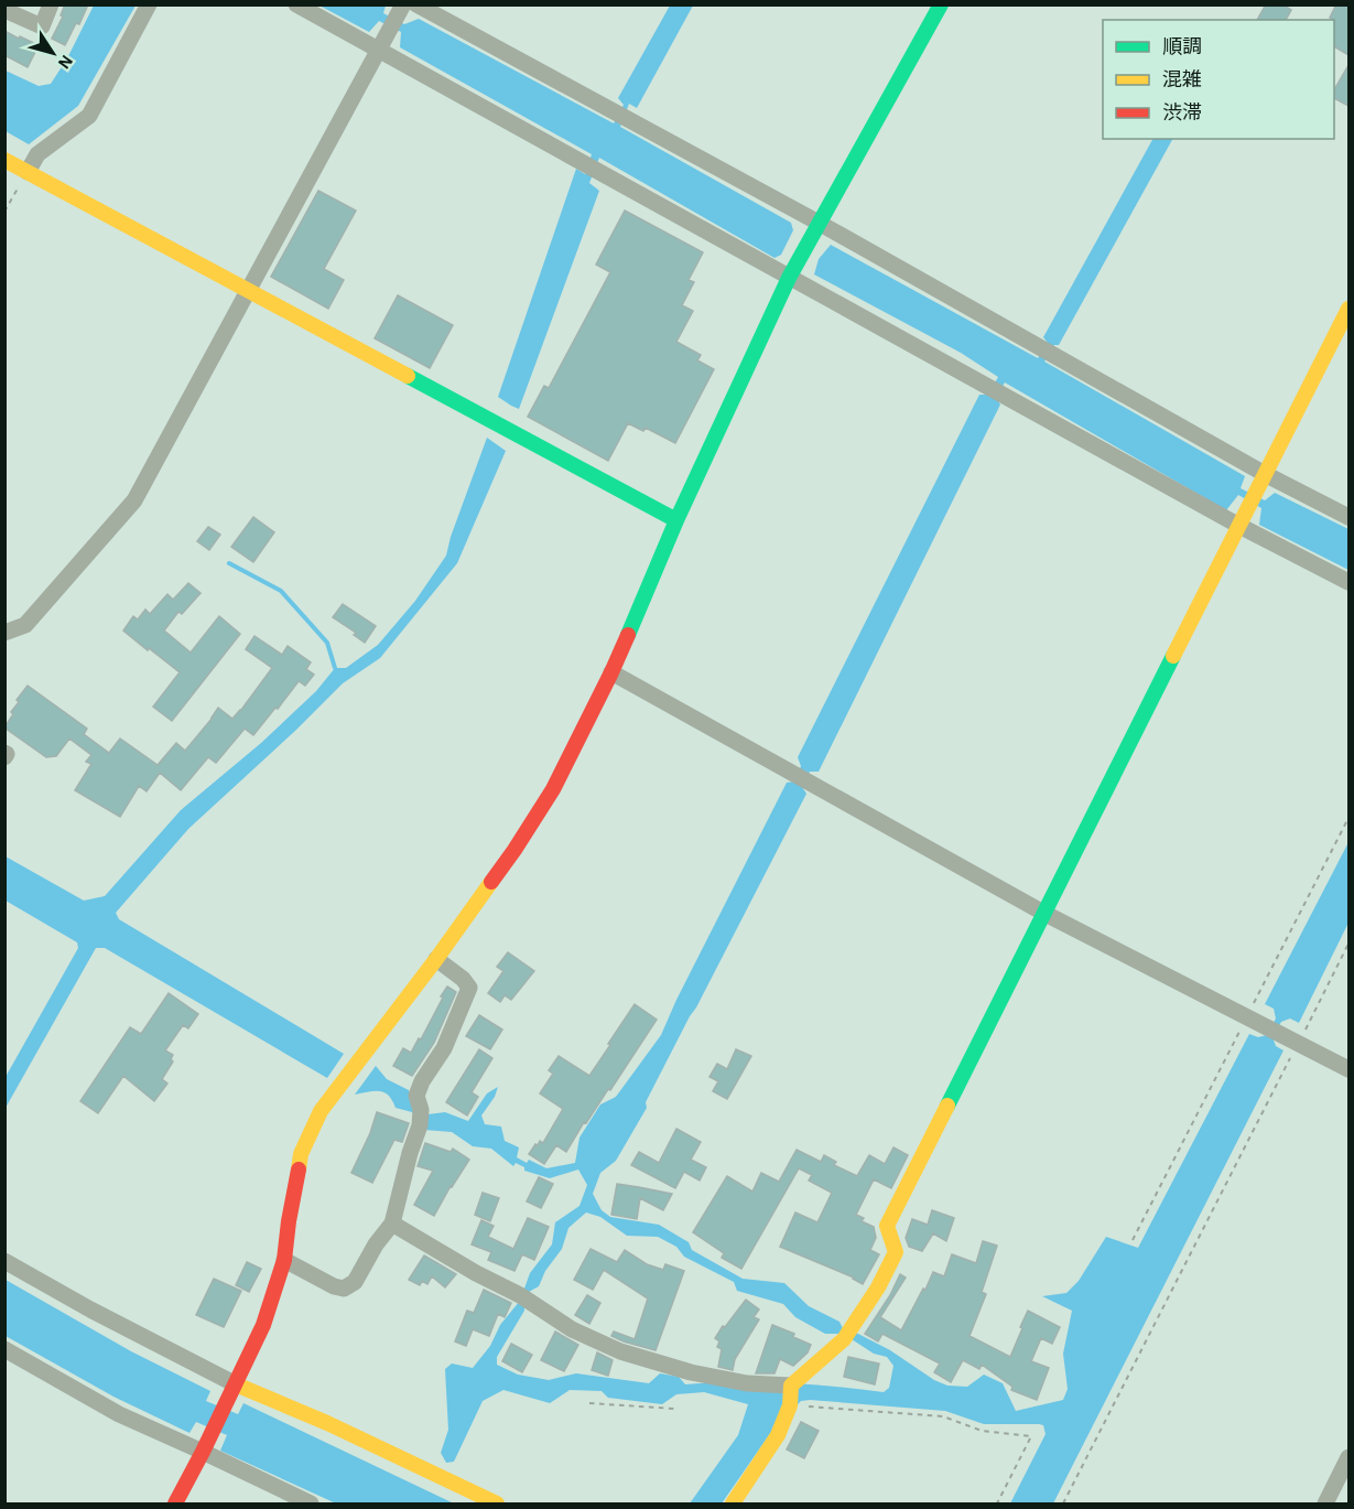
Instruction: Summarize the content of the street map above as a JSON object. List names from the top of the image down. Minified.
{"legend":["順調","混雑","渋滞"],"north":"bottom right"}
